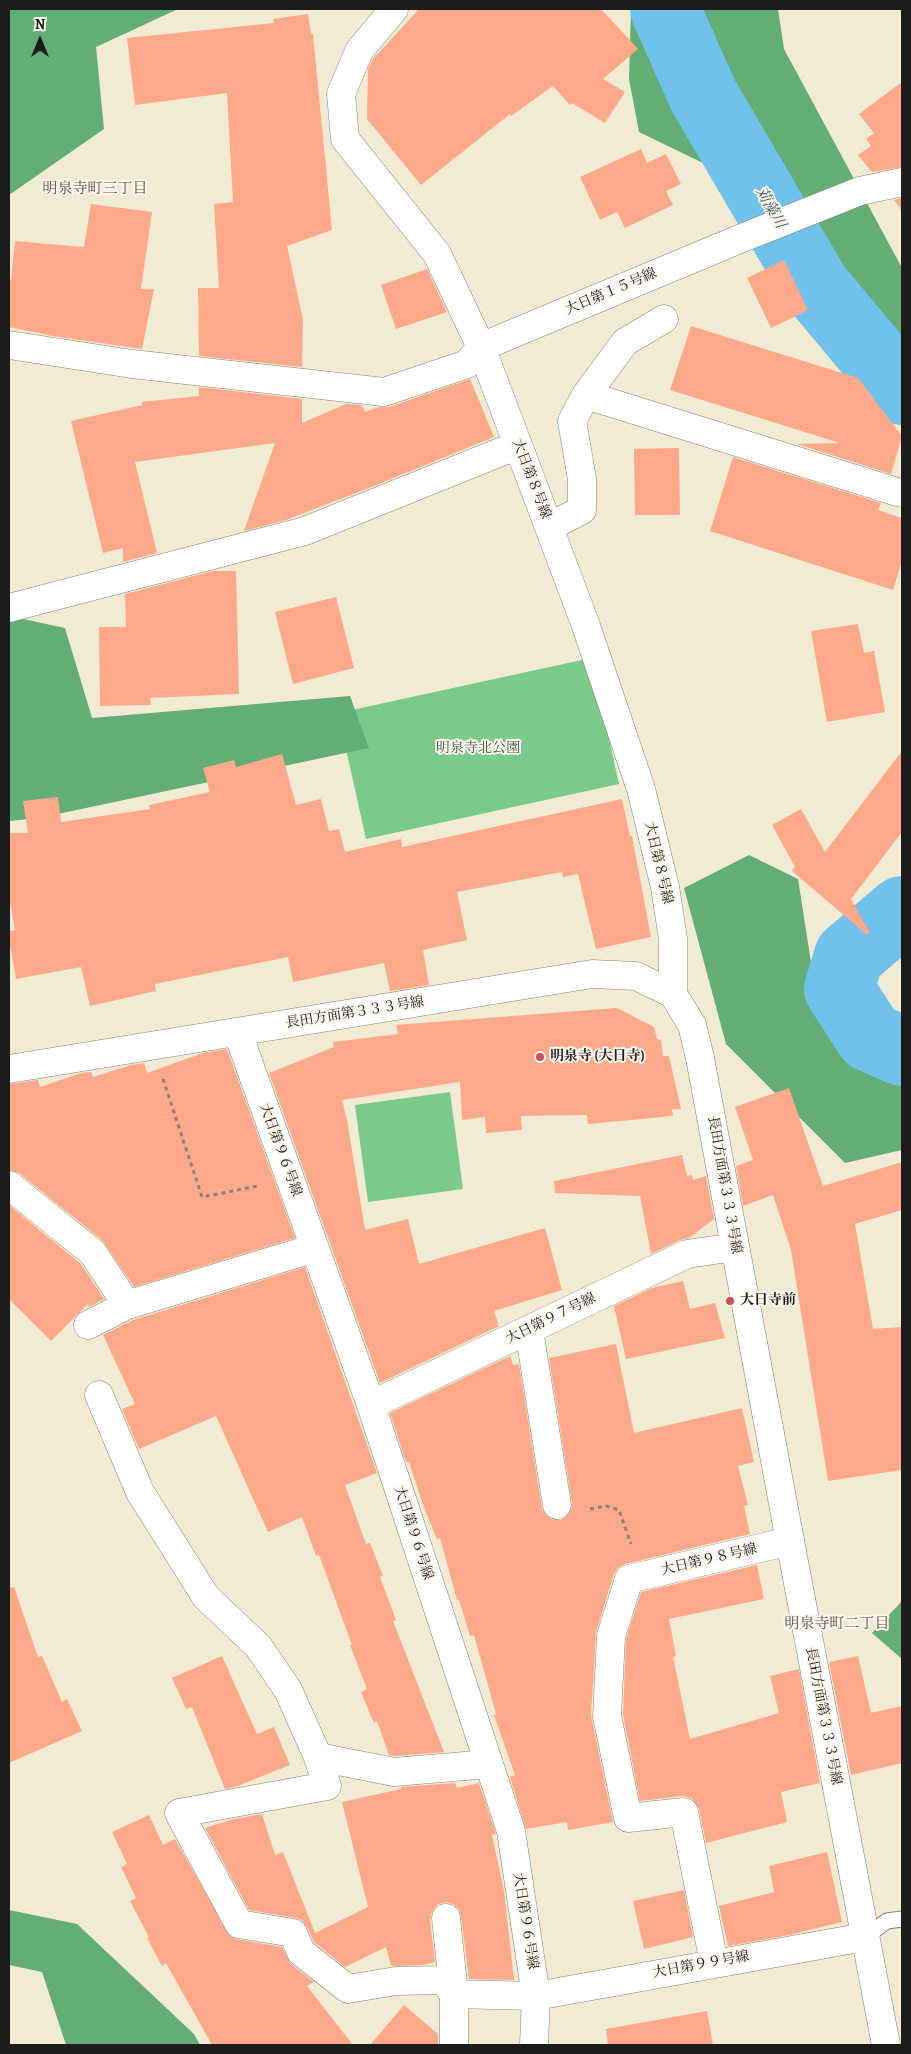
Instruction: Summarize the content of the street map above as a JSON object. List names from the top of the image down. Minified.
{"streets":{"street":["大日第１５号線","大日第８号線","長田方面第３３３号線","大日第９６号線","大日第９７号線","大日第９８号線","大日第９９号線"]},"crossings":[["大日第１５号線","大日第８号線"],["大日第８号線","長田方面第３３３号線"],["長田方面第３３３号線","大日第９６号線"],["長田方面第３３３号線","大日第９７号線"],["長田方面第３３３号線","大日第９８号線"],["長田方面第３３３号線","大日第９９号線"],["大日第９６号線","大日第９７号線"],["大日第９６号線","大日第９９号線"]],"districts":["明泉寺町三丁目","明泉寺町二丁目"],"water":["苅藻川"],"parks":["明泉寺北公園"],"places":["明泉寺 (大日寺)","大日寺前"],"north":"top"}
